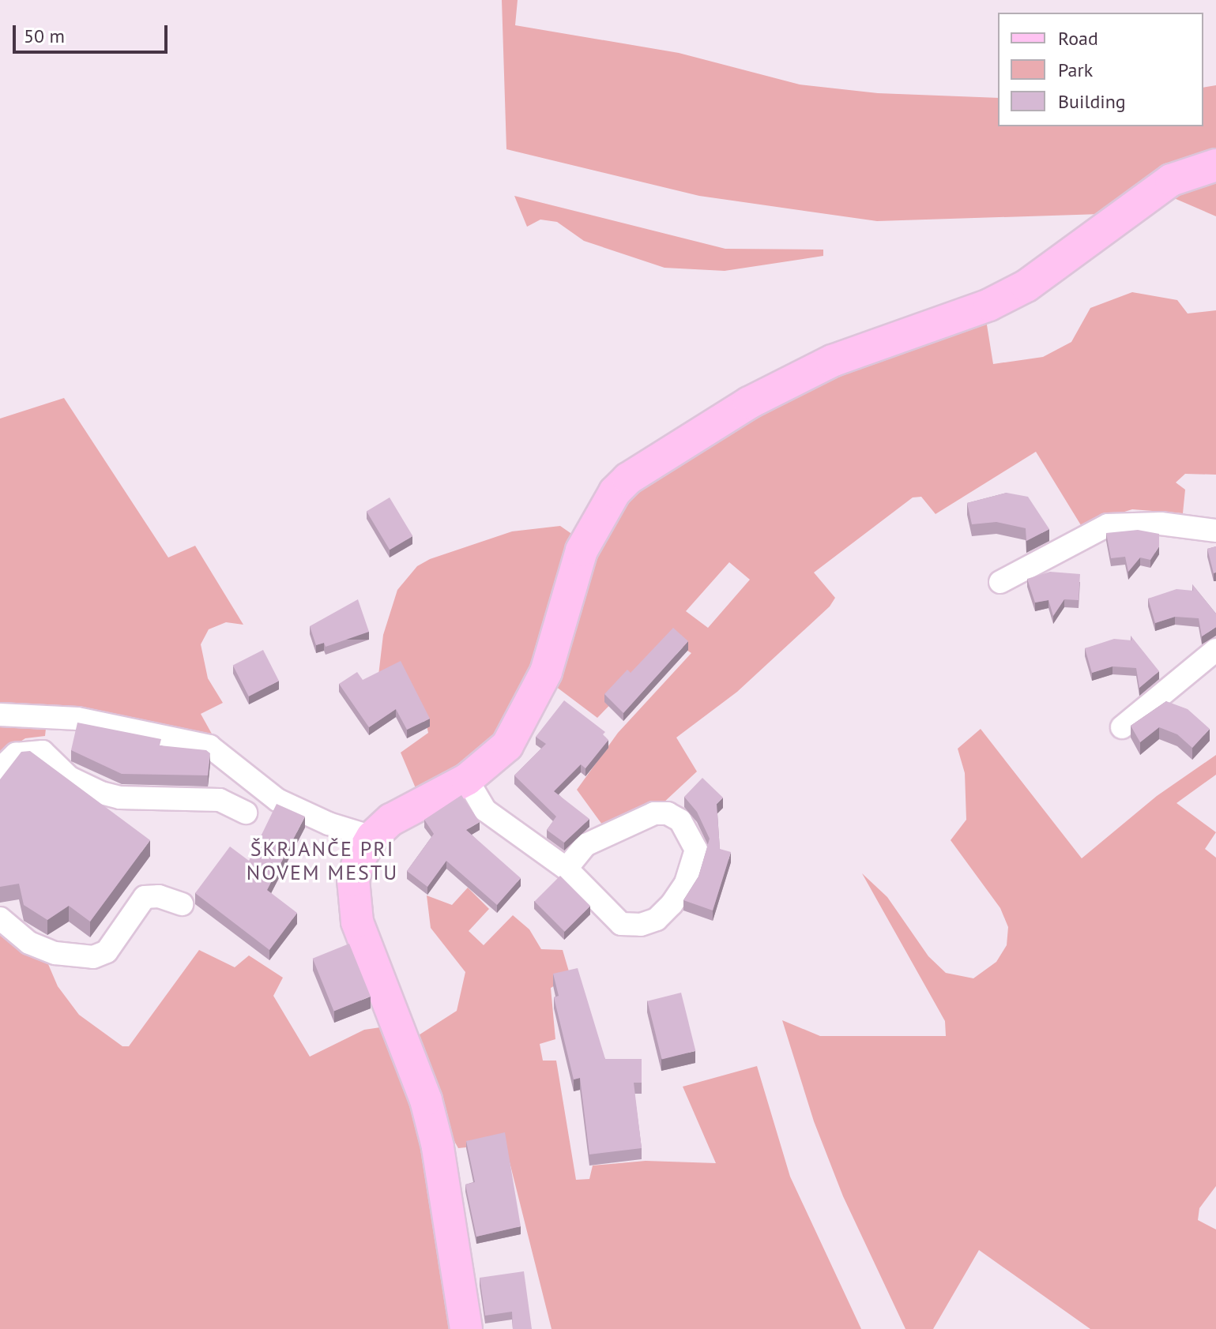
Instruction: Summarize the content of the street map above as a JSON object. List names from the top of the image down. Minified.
{"districts":["ŠKRJANČE PRI NOVEM MESTU"],"legend":["Road","Park","Building"],"scale_bar":"50 m"}
